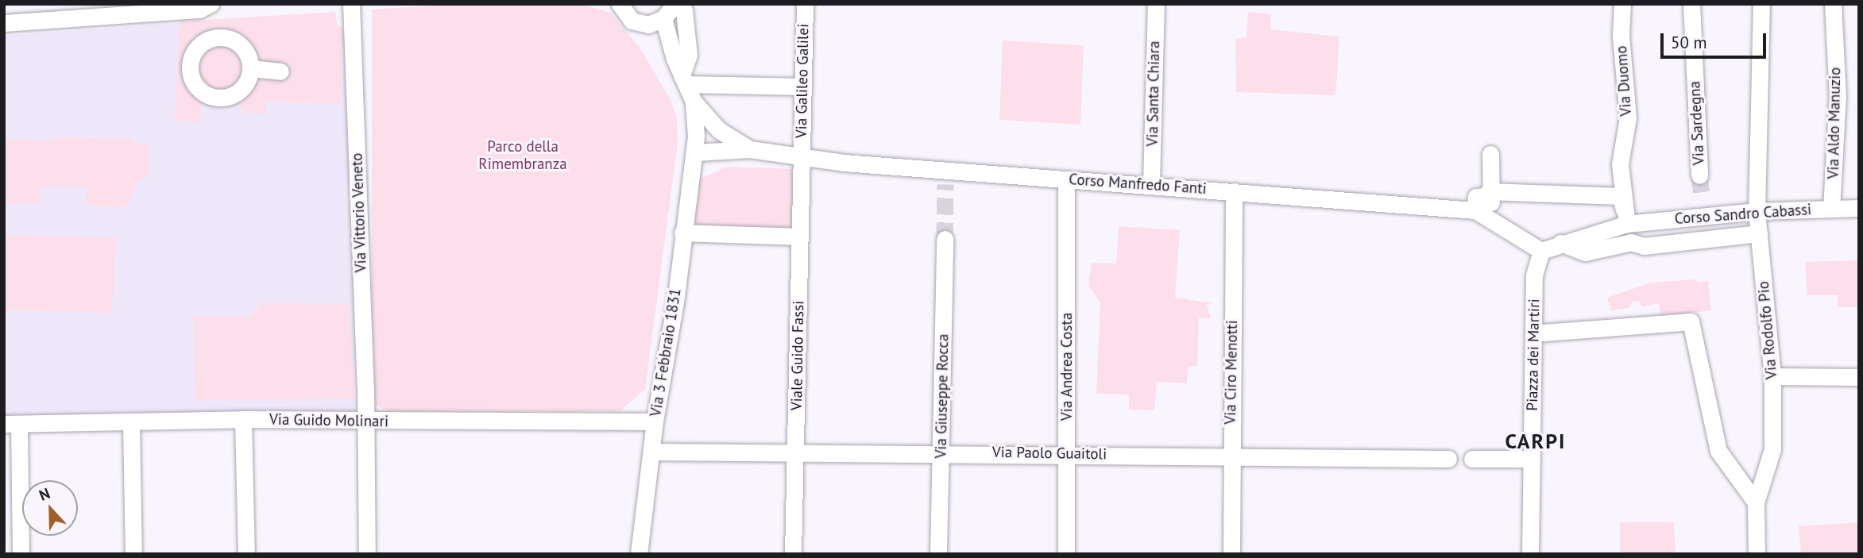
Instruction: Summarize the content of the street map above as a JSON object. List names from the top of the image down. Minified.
{"streets":{"street":["Via Galileo Galilei","Via Duomo","Via Santa Chiara","Via Sardegna","Via Aldo Manuzio","Corso Manfredo Fanti","Via Vittorio Veneto","Corso Sandro Cabassi","Via Rodolfo Pio","Via 3 Febbraio 1831","Piazza dei Martiri","Viale Guido Fassi","Via Andrea Costa","Via Ciro Menotti","Via Giuseppe Rocca","Via Guido Molinari","Via Paolo Guaitoli"]},"crossings":[["Via Galileo Galilei","Corso Manfredo Fanti"],["Via Galileo Galilei","Viale Guido Fassi"],["Via Duomo","Corso Sandro Cabassi"],["Via Santa Chiara","Corso Manfredo Fanti"],["Via Aldo Manuzio","Corso Sandro Cabassi"],["Corso Manfredo Fanti","Viale Guido Fassi"],["Corso Manfredo Fanti","Via Andrea Costa"],["Corso Manfredo Fanti","Via Ciro Menotti"],["Via Vittorio Veneto","Via Guido Molinari"],["Corso Sandro Cabassi","Via Rodolfo Pio"],["Via 3 Febbraio 1831","Via Guido Molinari"],["Via 3 Febbraio 1831","Via Paolo Guaitoli"],["Viale Guido Fassi","Via Paolo Guaitoli"],["Via Andrea Costa","Via Paolo Guaitoli"],["Via Ciro Menotti","Via Paolo Guaitoli"],["Via Giuseppe Rocca","Via Paolo Guaitoli"]],"districts":["CARPI"],"parks":["Parco della Rimembranza"],"scale_bar":"50 m","north":"top"}
